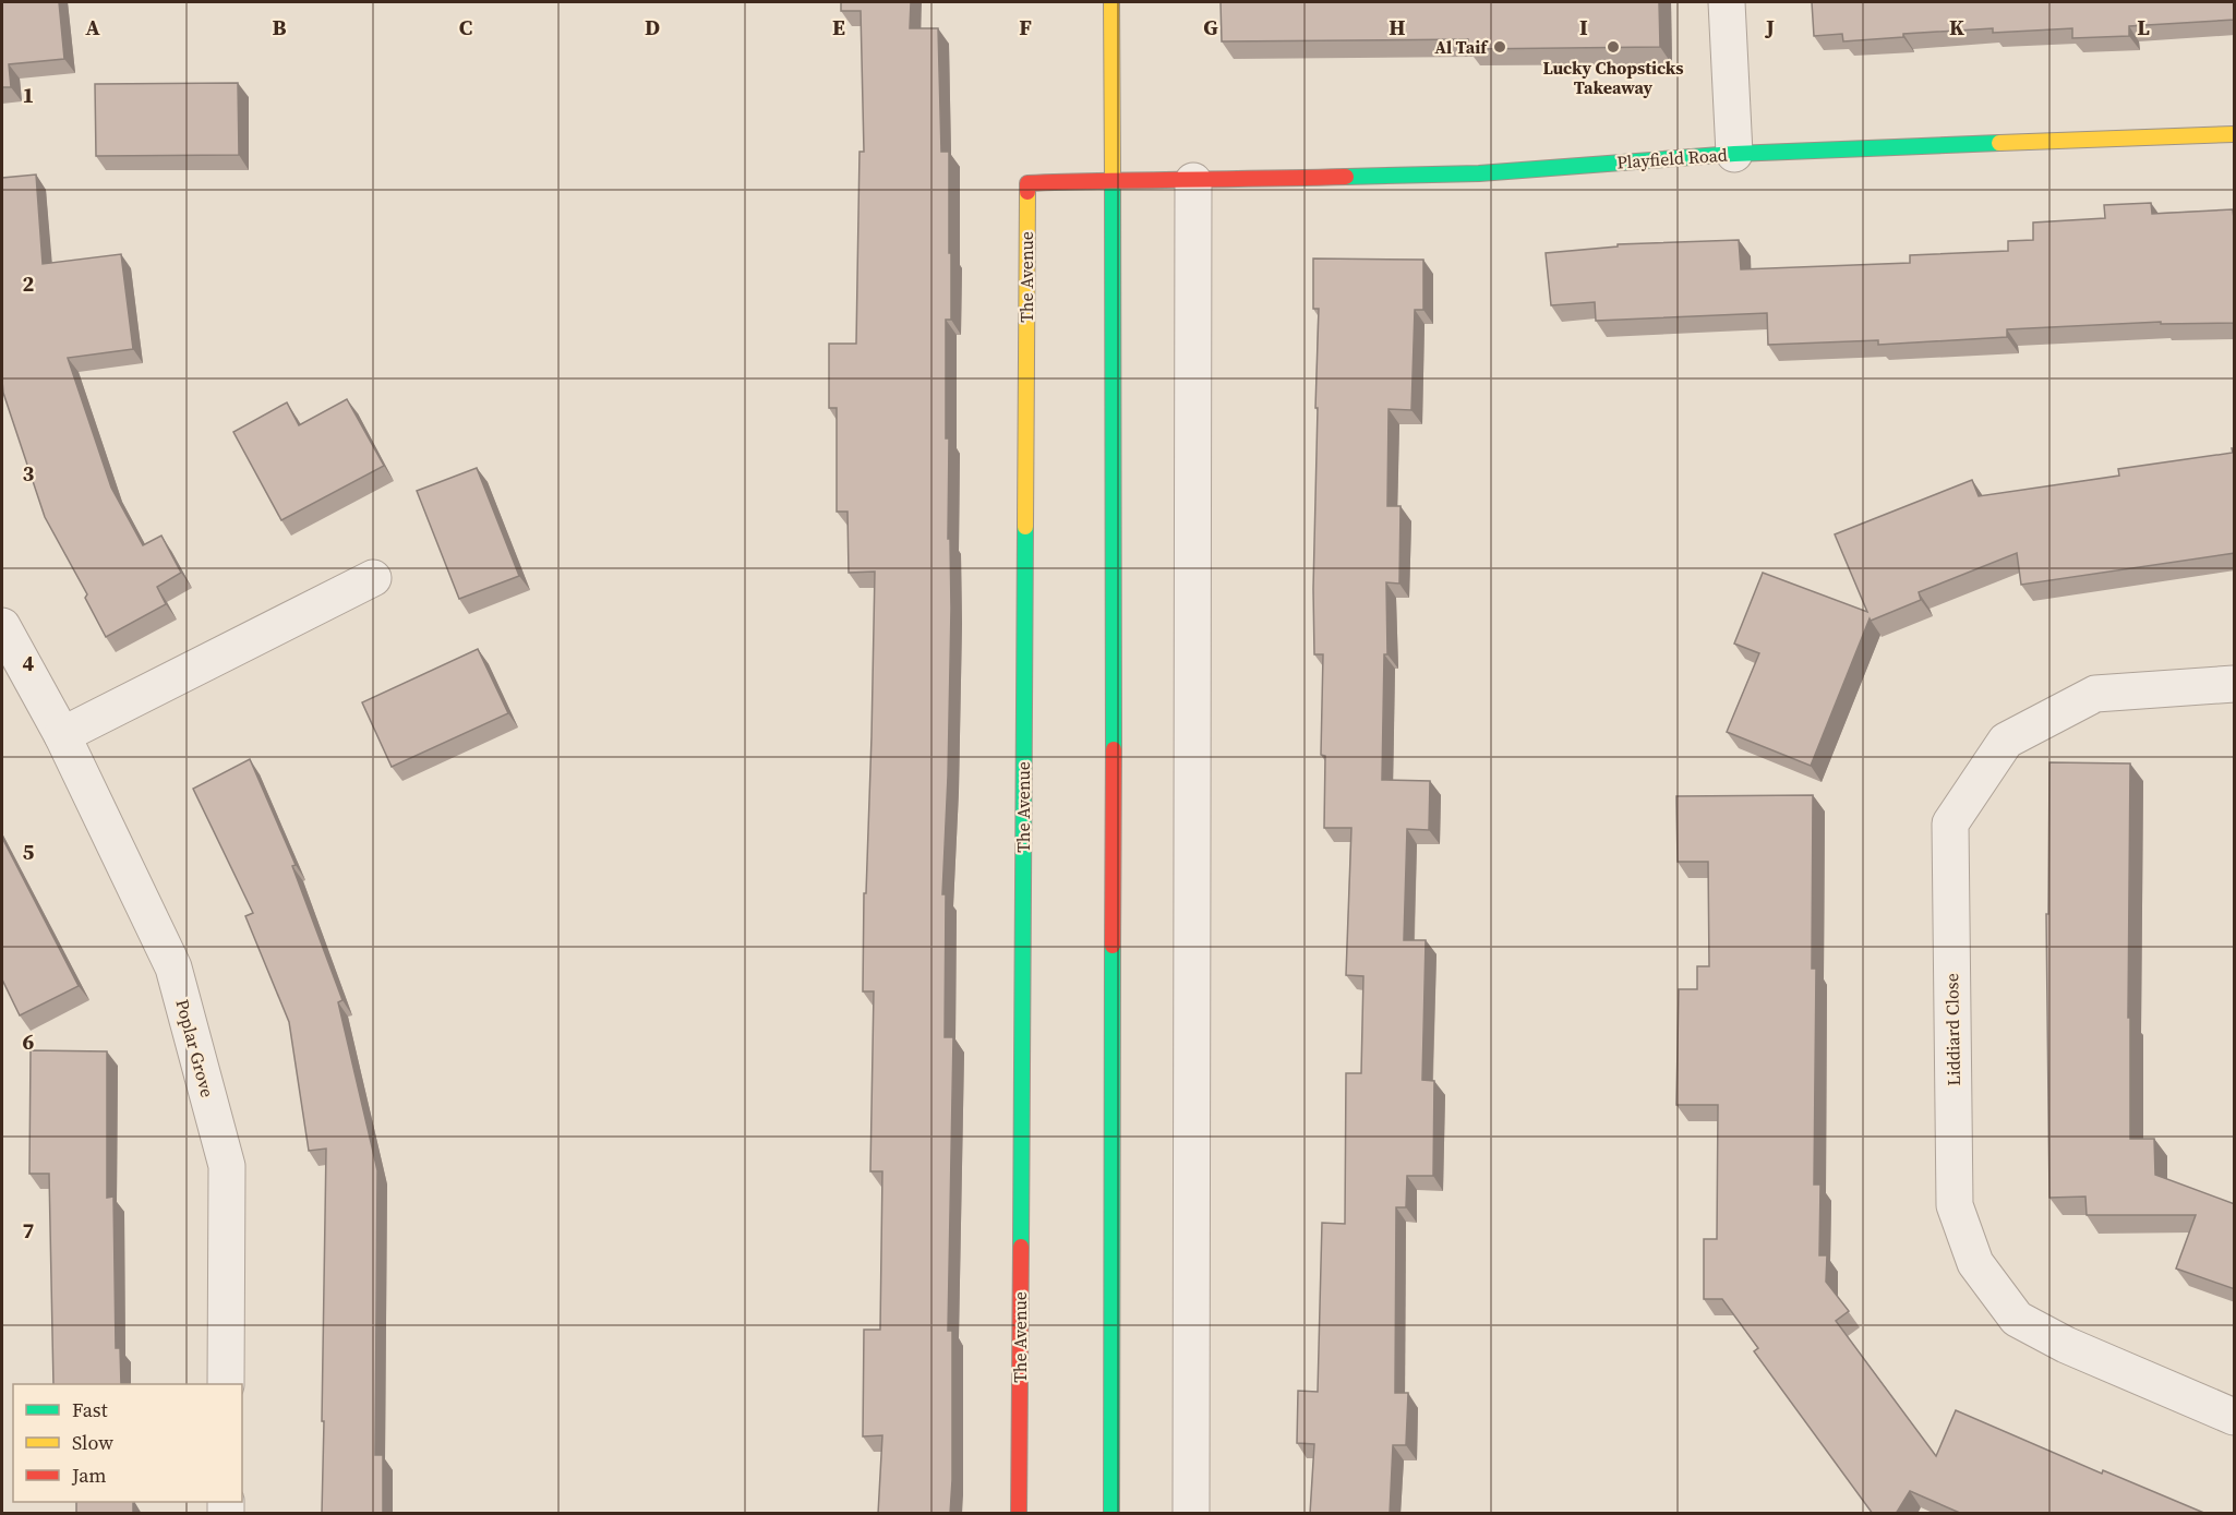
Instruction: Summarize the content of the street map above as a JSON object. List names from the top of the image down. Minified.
{"streets":{"street":["Playfield Road","The Avenue","Liddiard Close","Poplar Grove"]},"crossings":[["Playfield Road","The Avenue"]],"places":["Al Taif","Lucky Chopsticks Takeaway"],"legend":["Fast","Slow","Jam"],"grid":{"columns":["A","B","C","D","E","F","G","H","I","J","K","L"],"rows":["1","2","3","4","5","6","7"]}}
